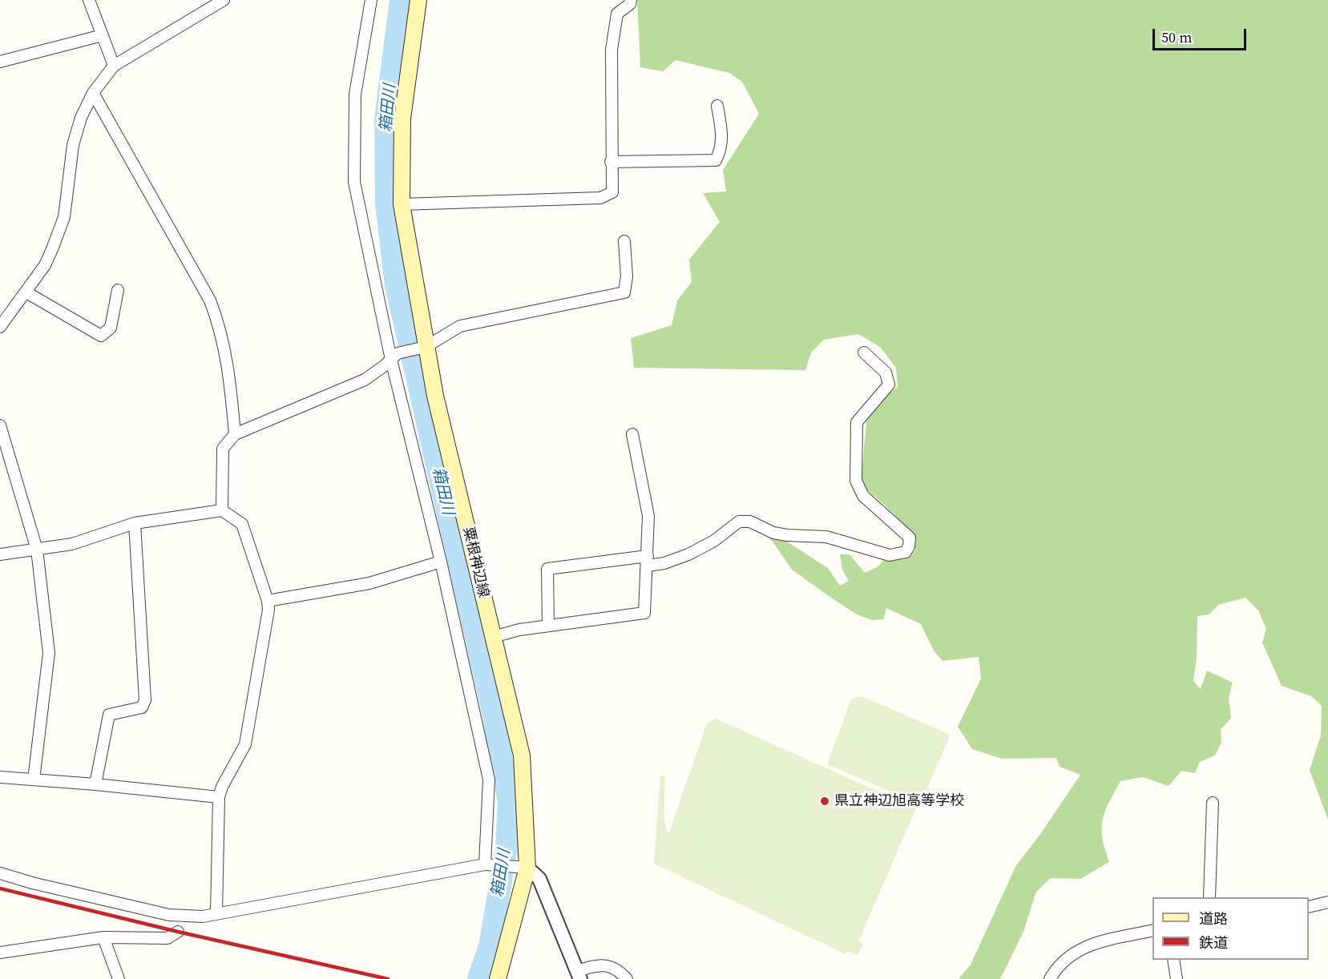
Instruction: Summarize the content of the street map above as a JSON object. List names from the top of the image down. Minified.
{"streets":{"main road":["粟根神辺線"]},"water":["箱田川"],"places":["県立神辺旭高等学校"],"legend":["道路","鉄道"],"scale_bar":"50 m"}
